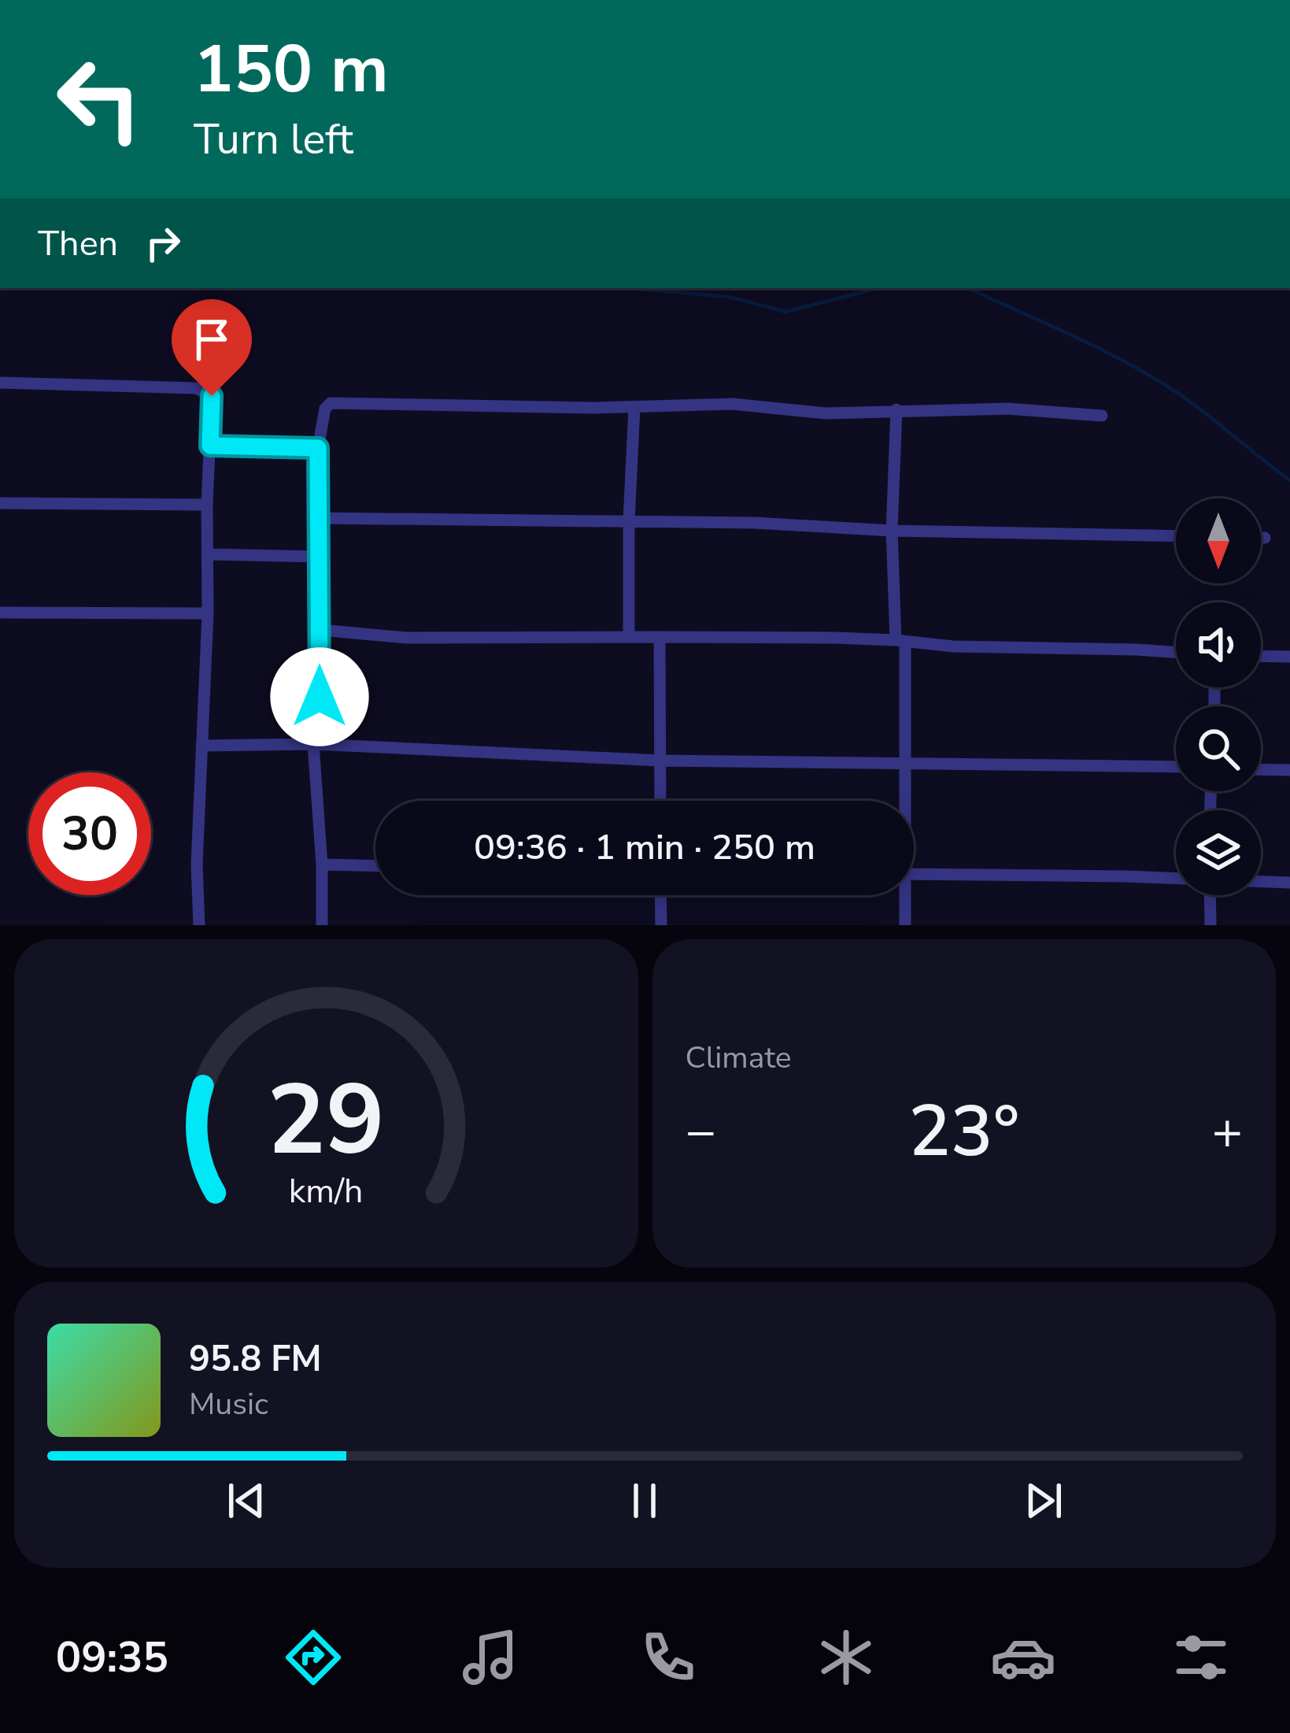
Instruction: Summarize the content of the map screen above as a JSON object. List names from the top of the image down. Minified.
{"north":"bottom","page":{"turn":["150 m","Turn left"],"then":"Then","limit":"30","trip":"09:36 · 1 min · 250 m","tile":"Climate","heat":["−","23°","+"],"song":["95.8 FM","Music"],"tabs":"09:35","gauge":["29","km/h"]}}
